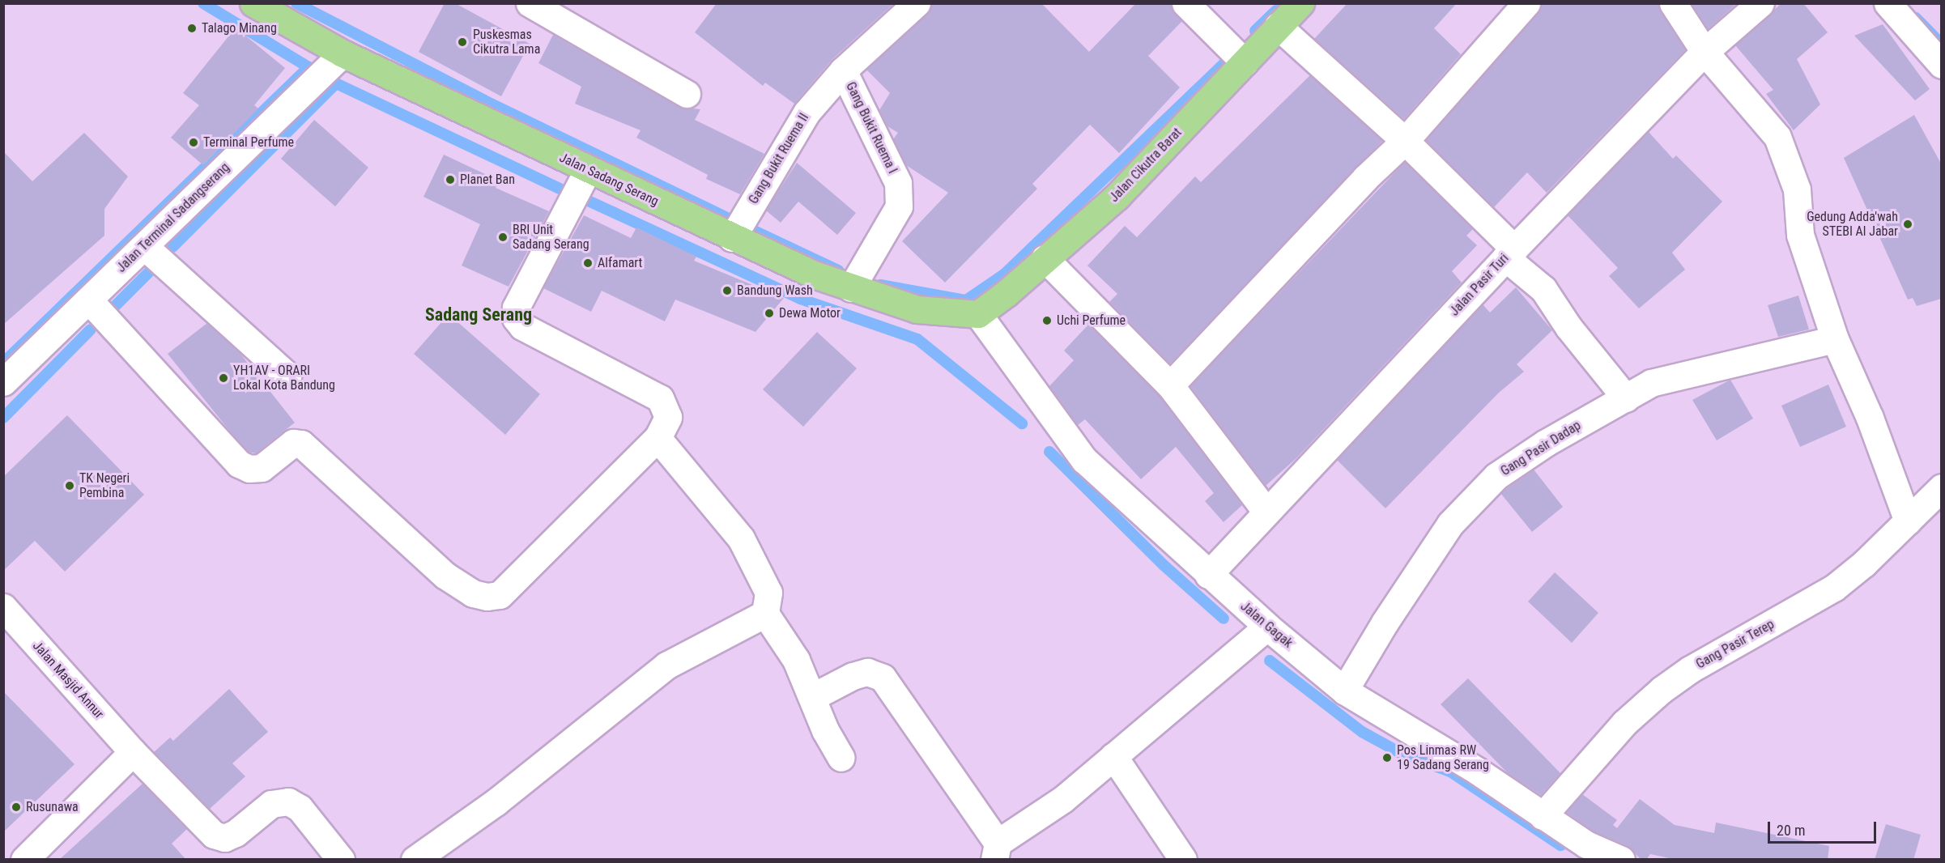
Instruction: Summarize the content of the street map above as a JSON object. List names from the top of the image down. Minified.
{"streets":{"main road":["Jalan Cikutra Barat","Jalan Sadang Serang"],"street":["Gang Bukit Ruema I","Gang Bukit Ruema II","Jalan Terminal Sadangserang","Jalan Pasir Turi","Gang Pasir Dadap","Jalan Gagak","Gang Pasir Terep","Jalan Masjid Annur"]},"crossings":[["Gang Bukit Ruema I","Gang Bukit Ruema II"],["Gang Bukit Ruema I","Jalan Sadang Serang"],["Gang Bukit Ruema II","Jalan Sadang Serang"],["Jalan Cikutra Barat","Jalan Sadang Serang"],["Jalan Cikutra Barat","Jalan Gagak"],["Jalan Sadang Serang","Jalan Terminal Sadangserang"],["Jalan Sadang Serang","Jalan Gagak"],["Jalan Pasir Turi","Jalan Gagak"],["Gang Pasir Dadap","Jalan Gagak"],["Jalan Gagak","Gang Pasir Terep"]],"districts":["Sadang Serang"],"places":["Talago Minang","Puskesmas Cikutra Lama","Terminal Perfume","Planet Ban","Gedung Adda'wah STEBI Al Jabar","BRI Unit Sadang Serang","Alfamart","Bandung Wash","Dewa Motor","Uchi Perfume","YH1AV - ORARI Lokal Kota Bandung","TK Negeri Pembina","Pos Linmas RW 19 Sadang Serang","Rusunawa"],"scale_bar":"20 m"}
